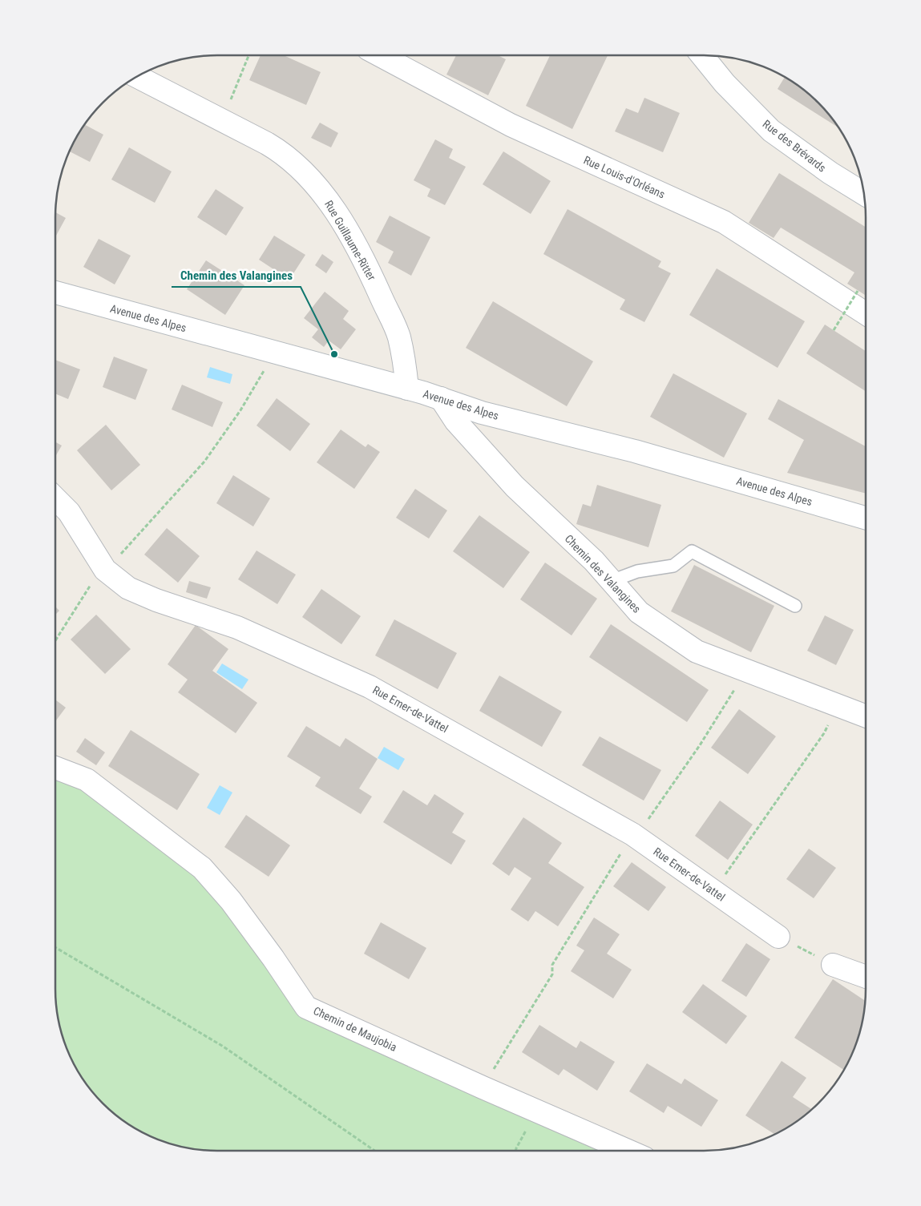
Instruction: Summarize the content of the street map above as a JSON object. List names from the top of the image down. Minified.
{"streets":{"street":["Rue des Brévards","Rue Louis-d'Orléans","Rue Guillaume-Ritter","Avenue des Alpes","Chemin des Valangines","Rue Emer-de-Vattel","Chemin de Maujobia"]},"crossings":[["Rue Guillaume-Ritter","Avenue des Alpes"],["Avenue des Alpes","Chemin des Valangines"]],"places":["Chemin des Valangines"]}
